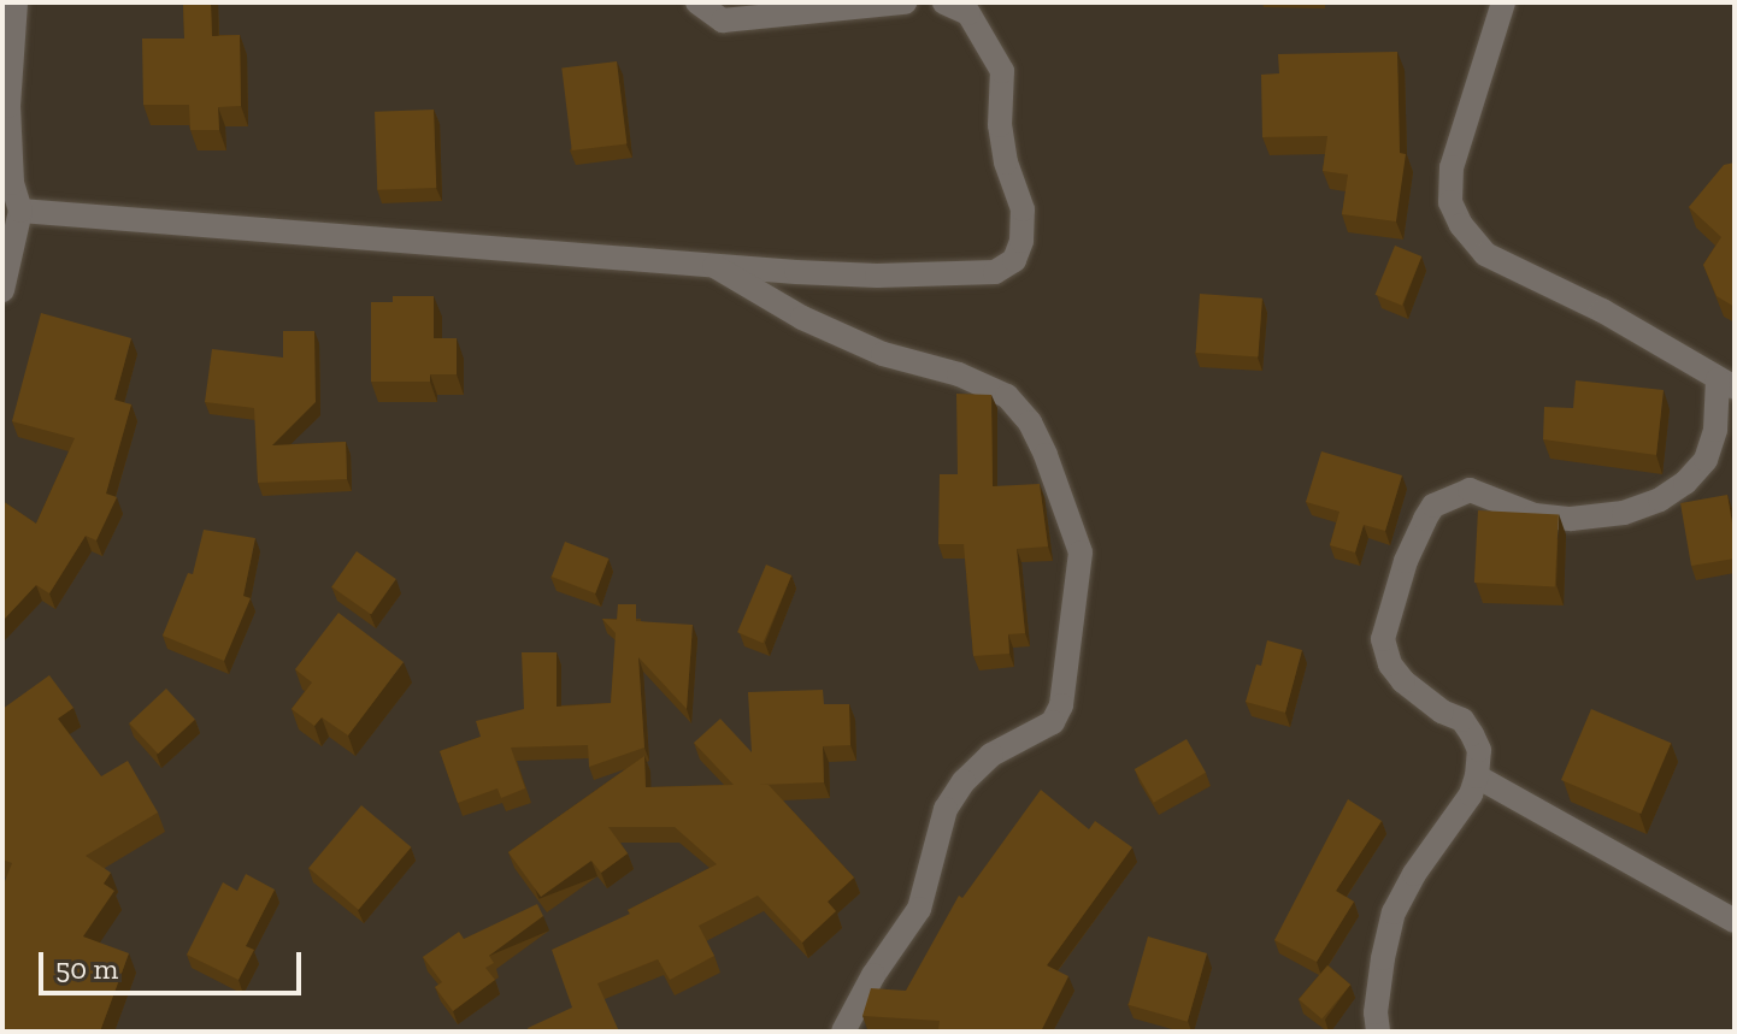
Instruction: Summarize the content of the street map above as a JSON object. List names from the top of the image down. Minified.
{"scale_bar":"50 m"}
